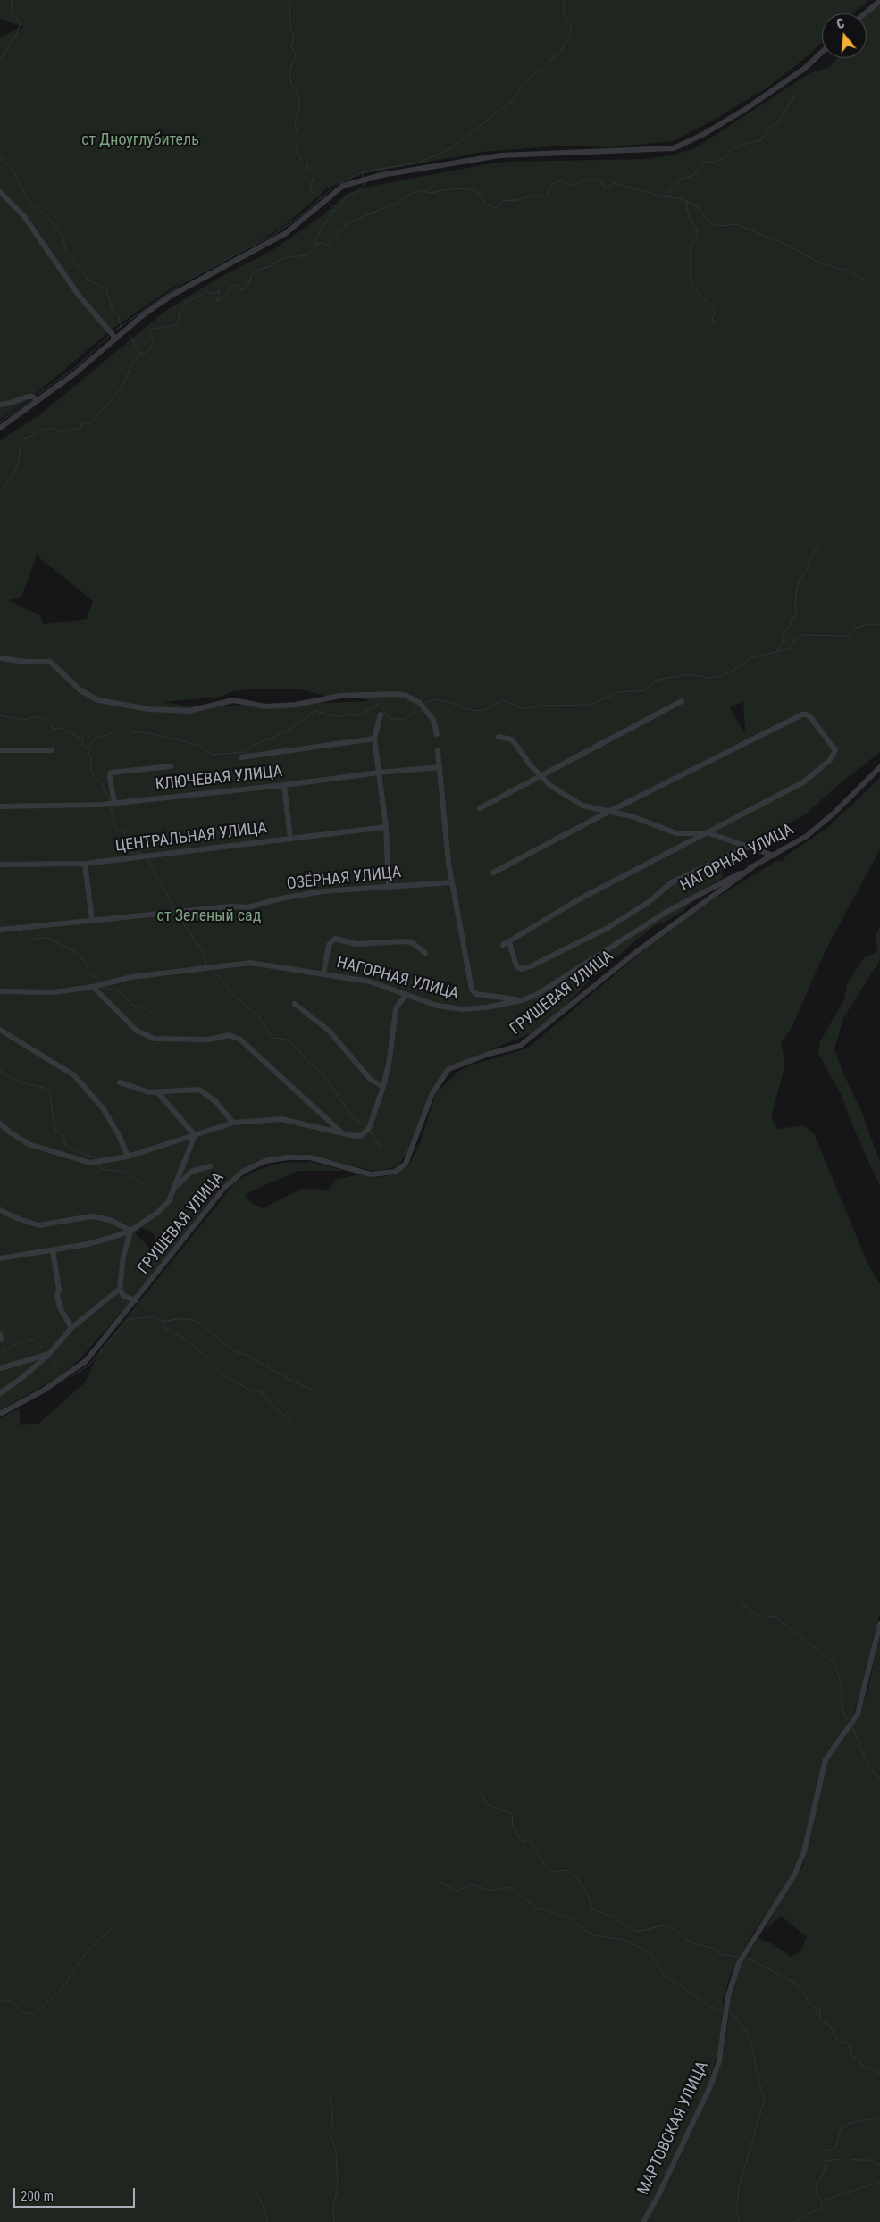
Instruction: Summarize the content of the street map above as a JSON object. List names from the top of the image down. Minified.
{"streets":{"street":["КЛЮЧЕВАЯ УЛИЦА","ЦЕНТРАЛЬНАЯ УЛИЦА","НАГОРНАЯ УЛИЦА","ОЗЁРНАЯ УЛИЦА","ГРУШЕВАЯ УЛИЦА","МАРТОВСКАЯ УЛИЦА"]},"crossings":[["НАГОРНАЯ УЛИЦА","ГРУШЕВАЯ УЛИЦА"]],"parks":["ст Дноуглубитель","ст Зеленый сад"],"scale_bar":"200 m","north":"top"}
